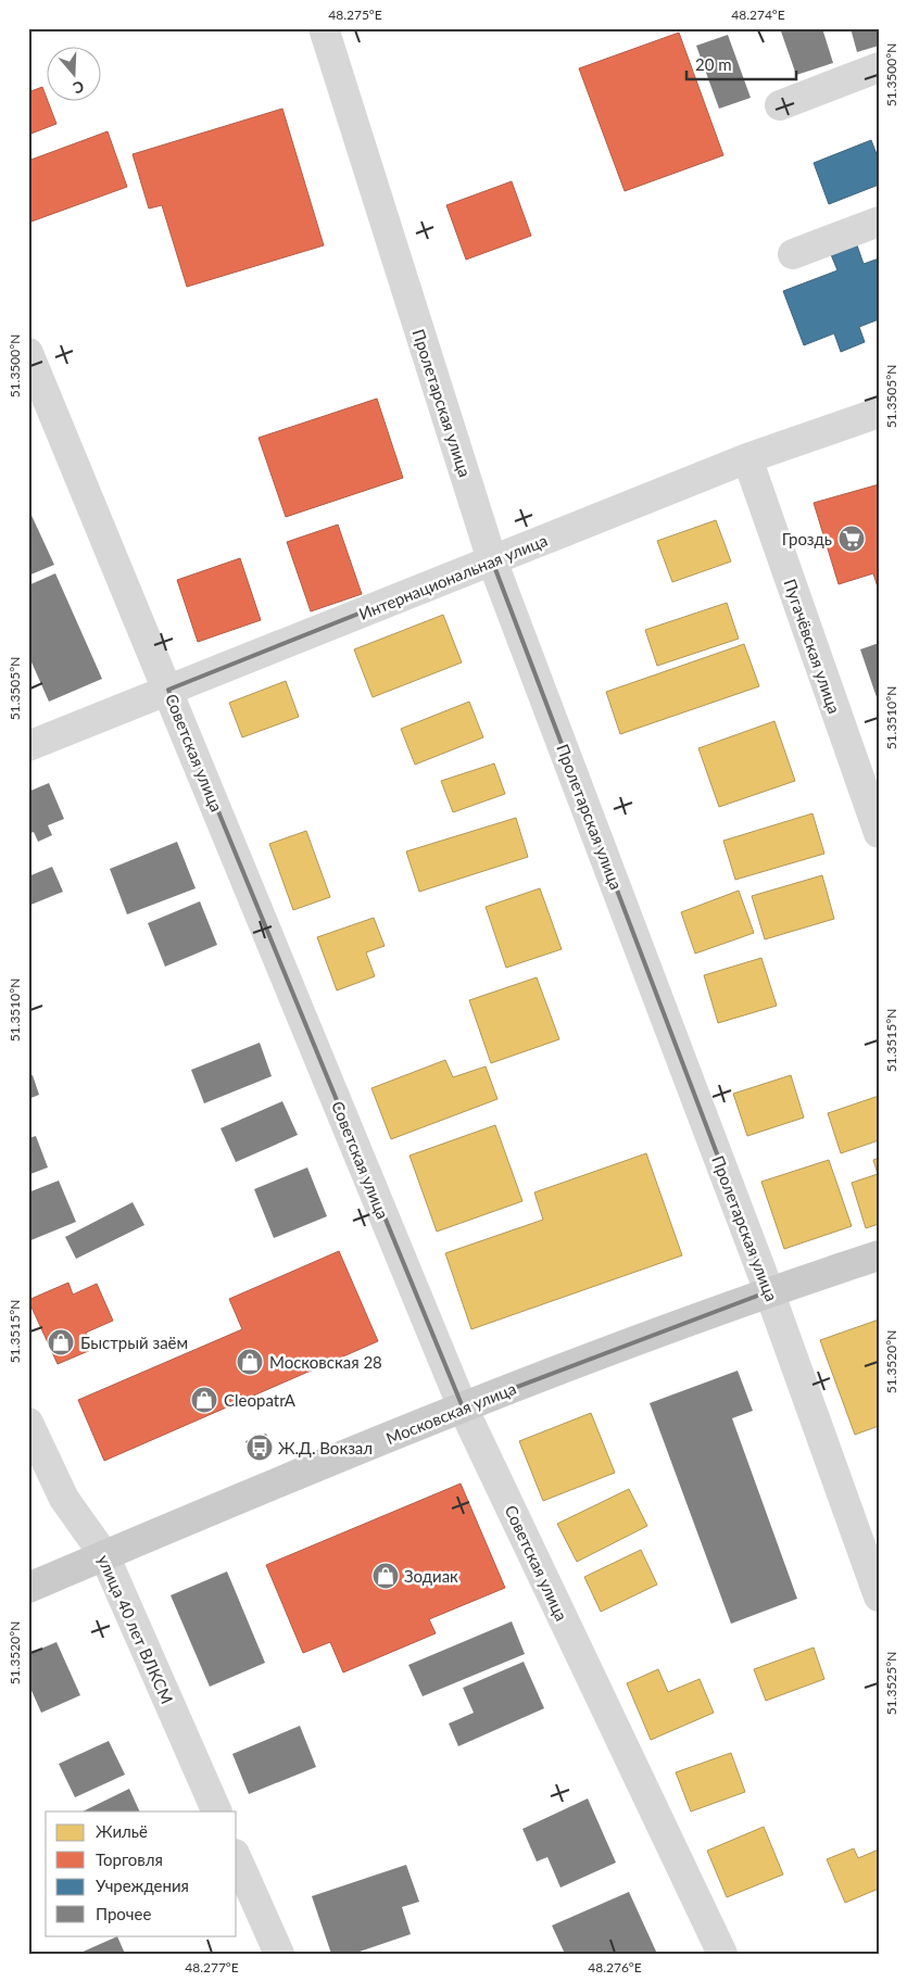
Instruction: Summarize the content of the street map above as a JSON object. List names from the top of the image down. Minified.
{"streets":{"main road":["Московская улица"],"street":["Пролетарская улица","Интернациональная улица","Пугачёвская улица","Советская улица","улица 40 лет ВЛКСМ"]},"crossings":[["Пролетарская улица","Интернациональная улица"],["Пролетарская улица","Московская улица"],["Интернациональная улица","Пугачёвская улица"],["Интернациональная улица","Советская улица"],["Советская улица","Московская улица"],["Московская улица","улица 40 лет ВЛКСМ"]],"places":{"supermarket":["Гроздь"],"shop":["Быстрый заём","Московская 28","CleopatrA","Зодиак"],"bus stop":["Ж.Д. Вокзал"]},"legend":["Жильё","Торговля","Учреждения","Прочее"],"scale_bar":"20 m","north":"bottom","coordinates":["48.275°E","48.274°E","51.3500°N","51.3505°N","51.3510°N","51.3515°N","51.3520°N","51.3525°N","48.277°E","48.276°E"]}
